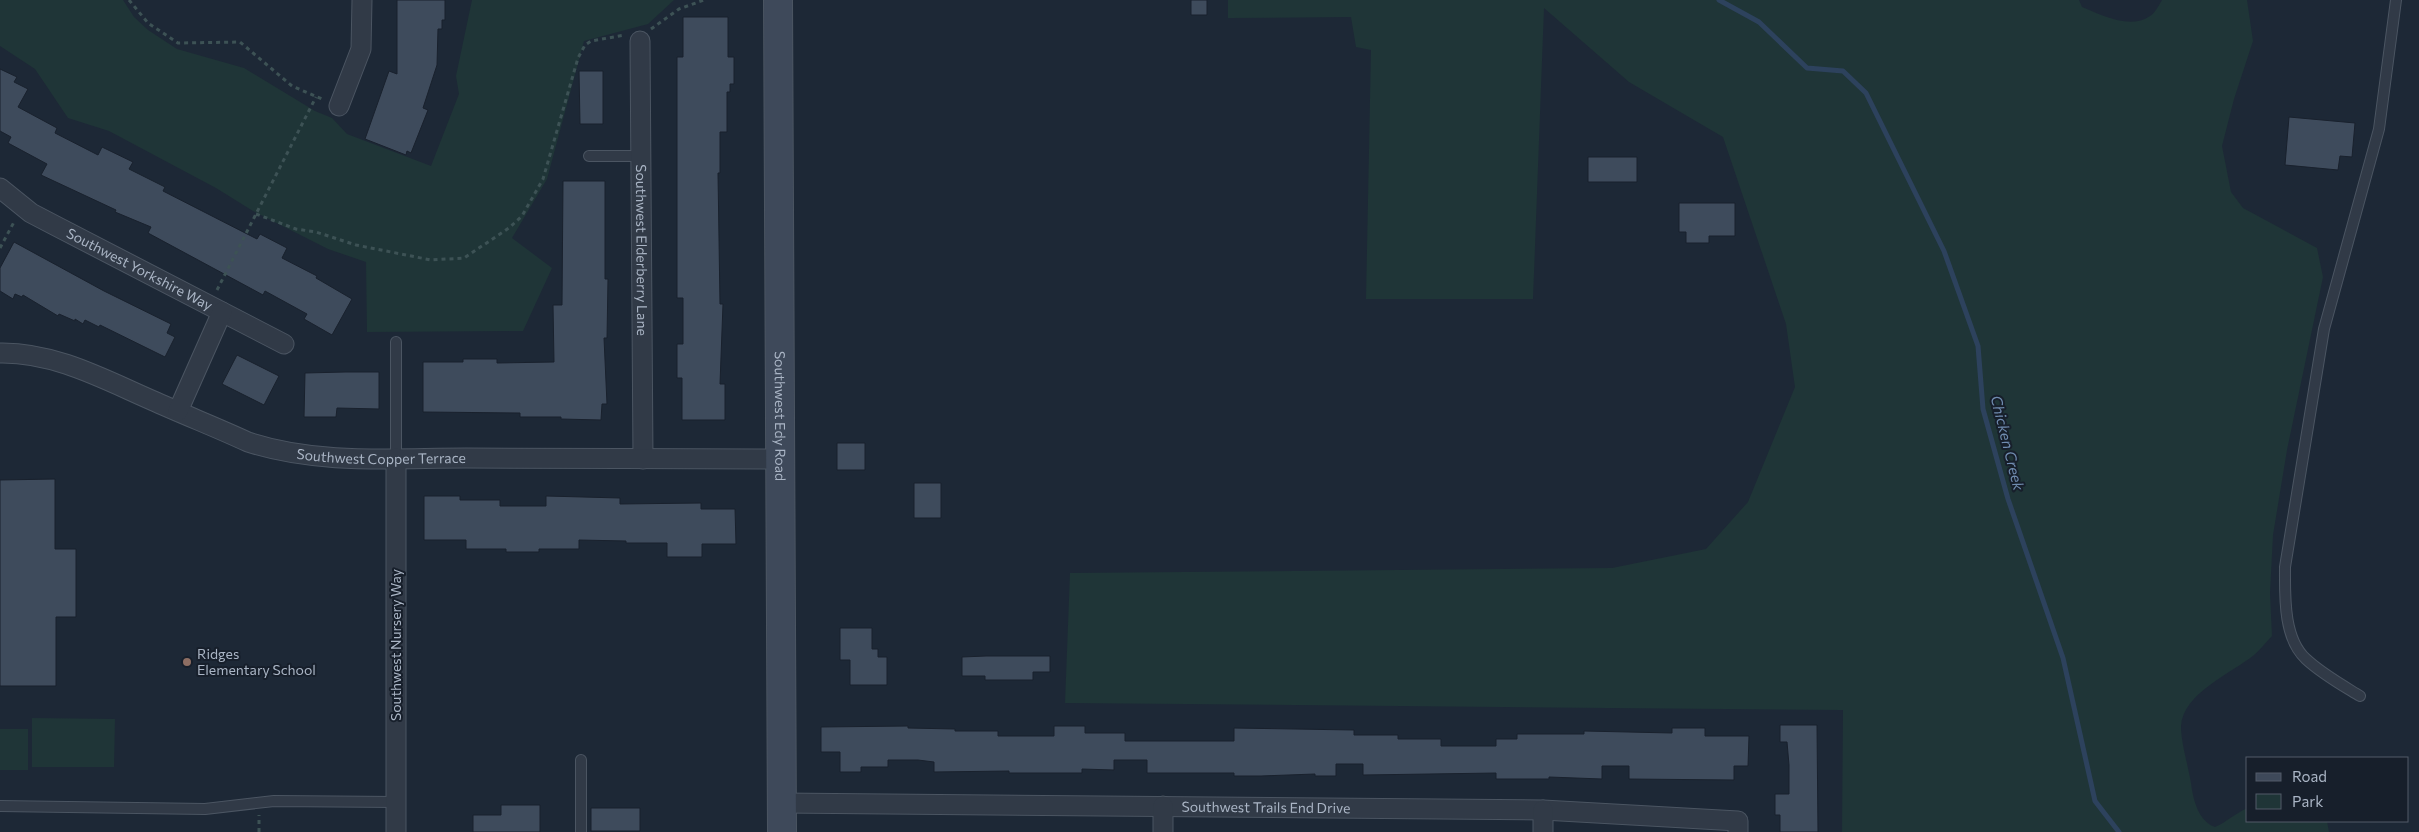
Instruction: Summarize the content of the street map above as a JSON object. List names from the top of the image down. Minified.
{"streets":{"main road":["Southwest Edy Road"],"street":["Southwest Elderberry Lane","Southwest Yorkshire Way","Southwest Copper Terrace","Southwest Nursery Way","Southwest Trails End Drive"]},"crossings":[["Southwest Elderberry Lane","Southwest Copper Terrace"],["Southwest Edy Road","Southwest Copper Terrace"],["Southwest Edy Road","Southwest Trails End Drive"],["Southwest Copper Terrace","Southwest Nursery Way"]],"water":["Chicken Creek"],"places":["Ridges Elementary School"],"legend":["Road","Park"]}
